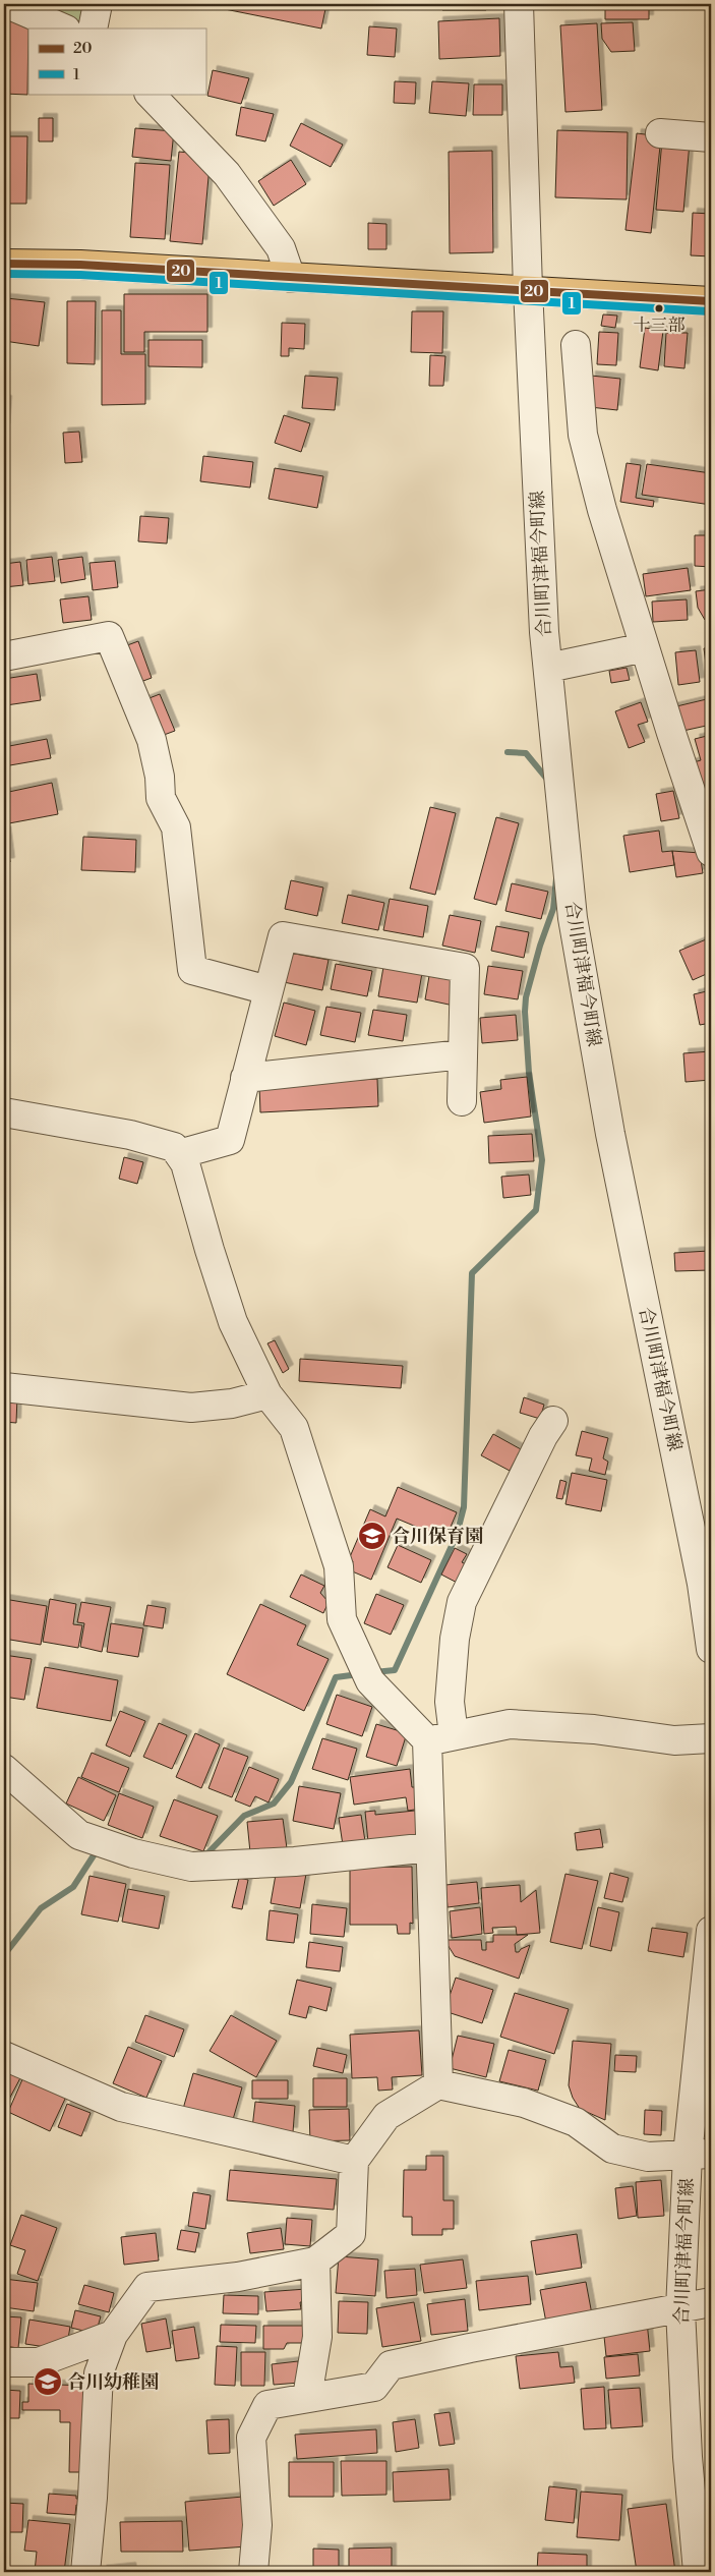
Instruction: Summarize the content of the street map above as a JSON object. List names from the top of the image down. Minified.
{"streets":{"street":["合川町津福今町線"]},"places":{"other":["十三部"],"school or university":["合川保育園","合川幼稚園"]},"lines":["transit line 20","transit line 1"],"legend":["20","1"]}
